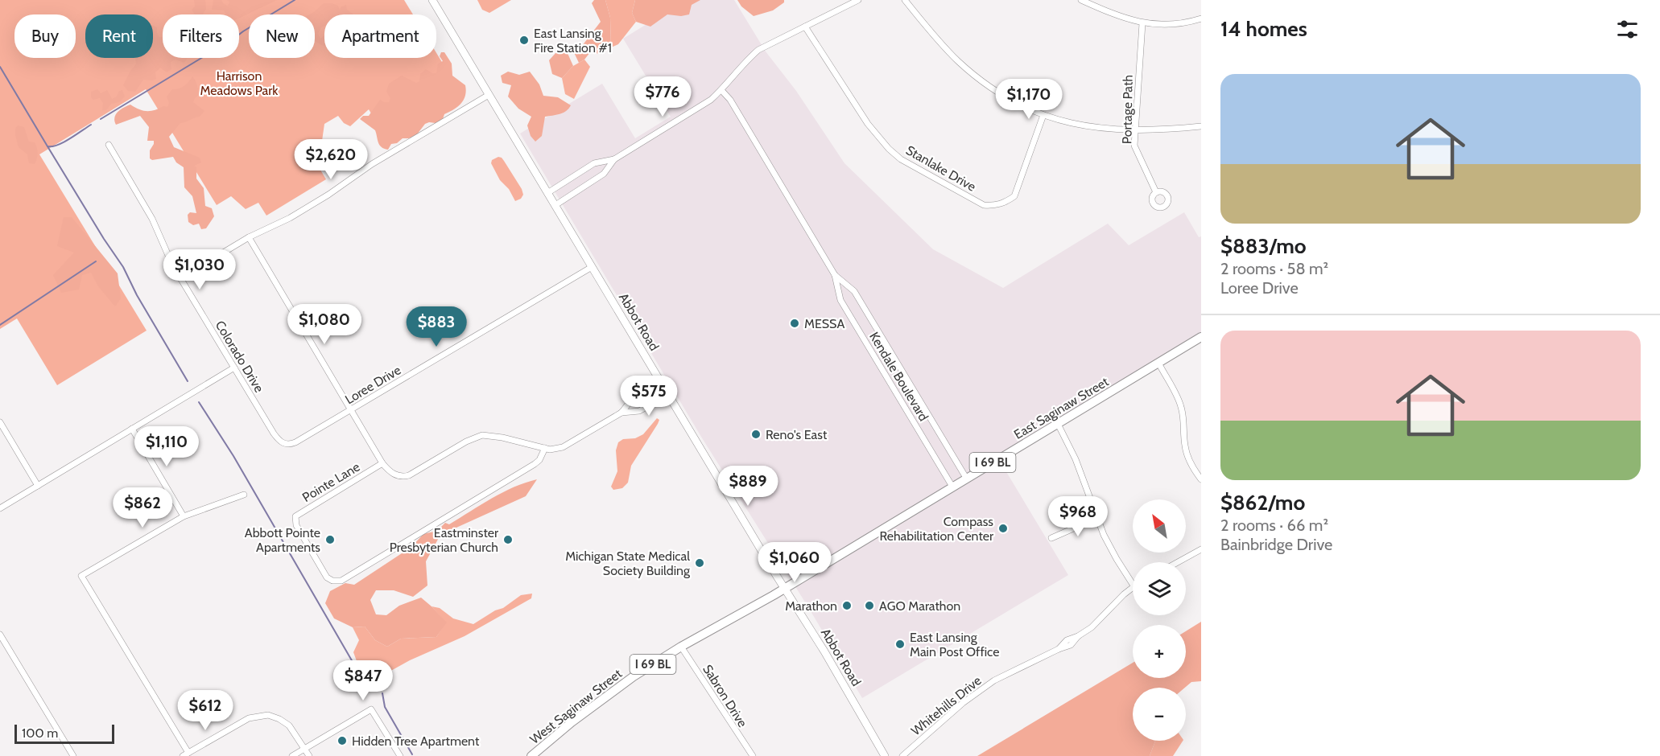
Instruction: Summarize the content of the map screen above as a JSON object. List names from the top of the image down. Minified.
{"streets":{"main road":["Abbot Road","East Saginaw Street","I 69 BL","West Saginaw Street"],"street":["Portage Path","Stanlake Drive","Colorado Drive","Kendale Boulevard","Loree Drive","Pointe Lane","Sabron Drive","Whitehills Drive"]},"crossings":[["Abbot Road","Loree Drive"],["Abbot Road","East Saginaw Street"],["Abbot Road","West Saginaw Street"],["Colorado Drive","Loree Drive"],["Kendale Boulevard","East Saginaw Street"],["East Saginaw Street","West Saginaw Street"],["Sabron Drive","West Saginaw Street"]],"parks":["Harrison Meadows Park"],"places":["East Lansing Fire Station #1","MESSA","Reno's East","Compass Rehabilitation Center","Abbott Pointe Apartments","Eastminster Presbyterian Church","Michigan State Medical Society Building","Marathon","AGO Marathon","East Lansing Main Post Office","Hidden Tree Apartment"],"scale_bar":"100 m","north":"top left","page":{"heading":"14 homes","chip":["Buy","Rent","Filters","New","Apartment"],"list":[{"name":"$883/mo","note":"2 rooms · 58 m² · Loree Drive"},{"name":"$862/mo","note":"2 rooms · 66 m² · Bainbridge Drive"}],"price":["$776","$1,170","$2,620","$1,030","$1,080","$883","$575","$1,110","$889","$862","$968","$1,060","$847","$612"],"map_buttons":["+","−"],"scale":"100 m"}}
